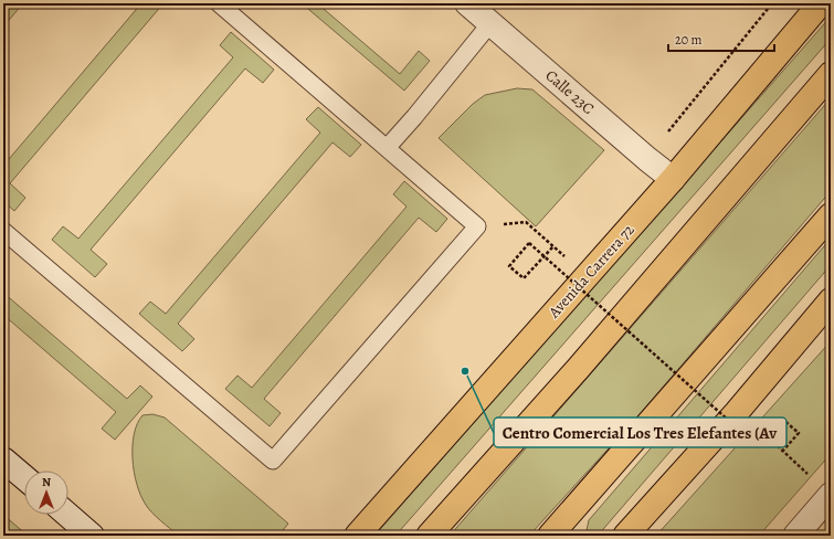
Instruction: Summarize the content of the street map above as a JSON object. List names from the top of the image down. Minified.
{"streets":{"highway":["Avenida Carrera 72"],"street":["Calle 23C"]},"crossings":[["Calle 23C","Avenida Carrera 72"]],"places":["Centro Comercial Los Tres Elefantes (Av"],"scale_bar":"20 m","north":"top"}
